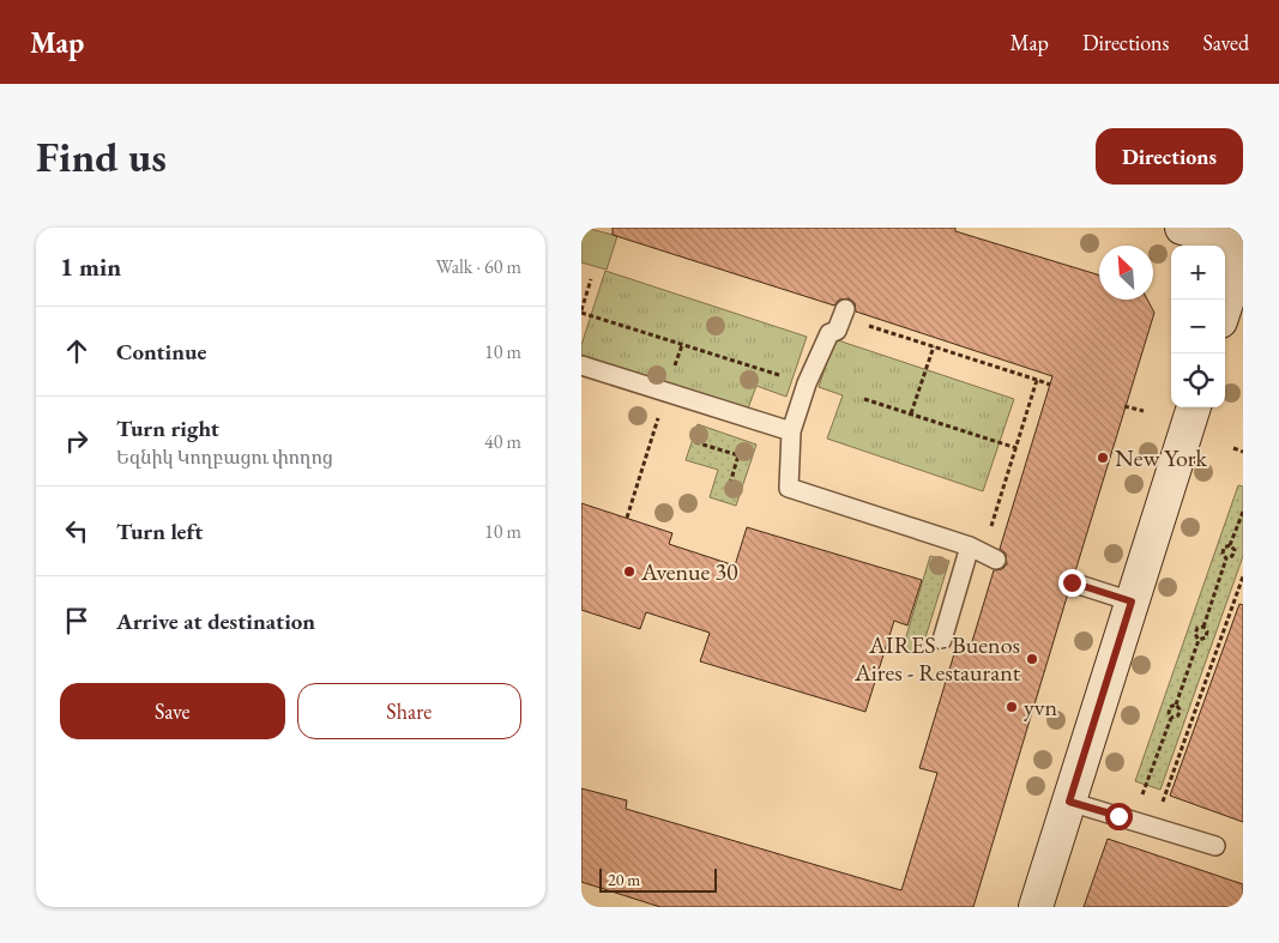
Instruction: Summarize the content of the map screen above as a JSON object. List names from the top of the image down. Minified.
{"places":["New York","Avenue 30","AIRES - Buenos Aires - Restaurant","yvn"],"scale_bar":"20 m","north":"top left","page":{"header":"Map","nav":["Map","Directions","Saved"],"buttons":["Directions",["Save","Share"]],"title":"Find us","heading":["1 min","Walk · 60 m"],"map_buttons":["+","−"],"list":[["Continue","10 m"],["Turn right","Եզնիկ Կողբացու փողոց","40 m"],["Turn left","10 m"],"Arrive at destination"],"scale":"20 m"}}
